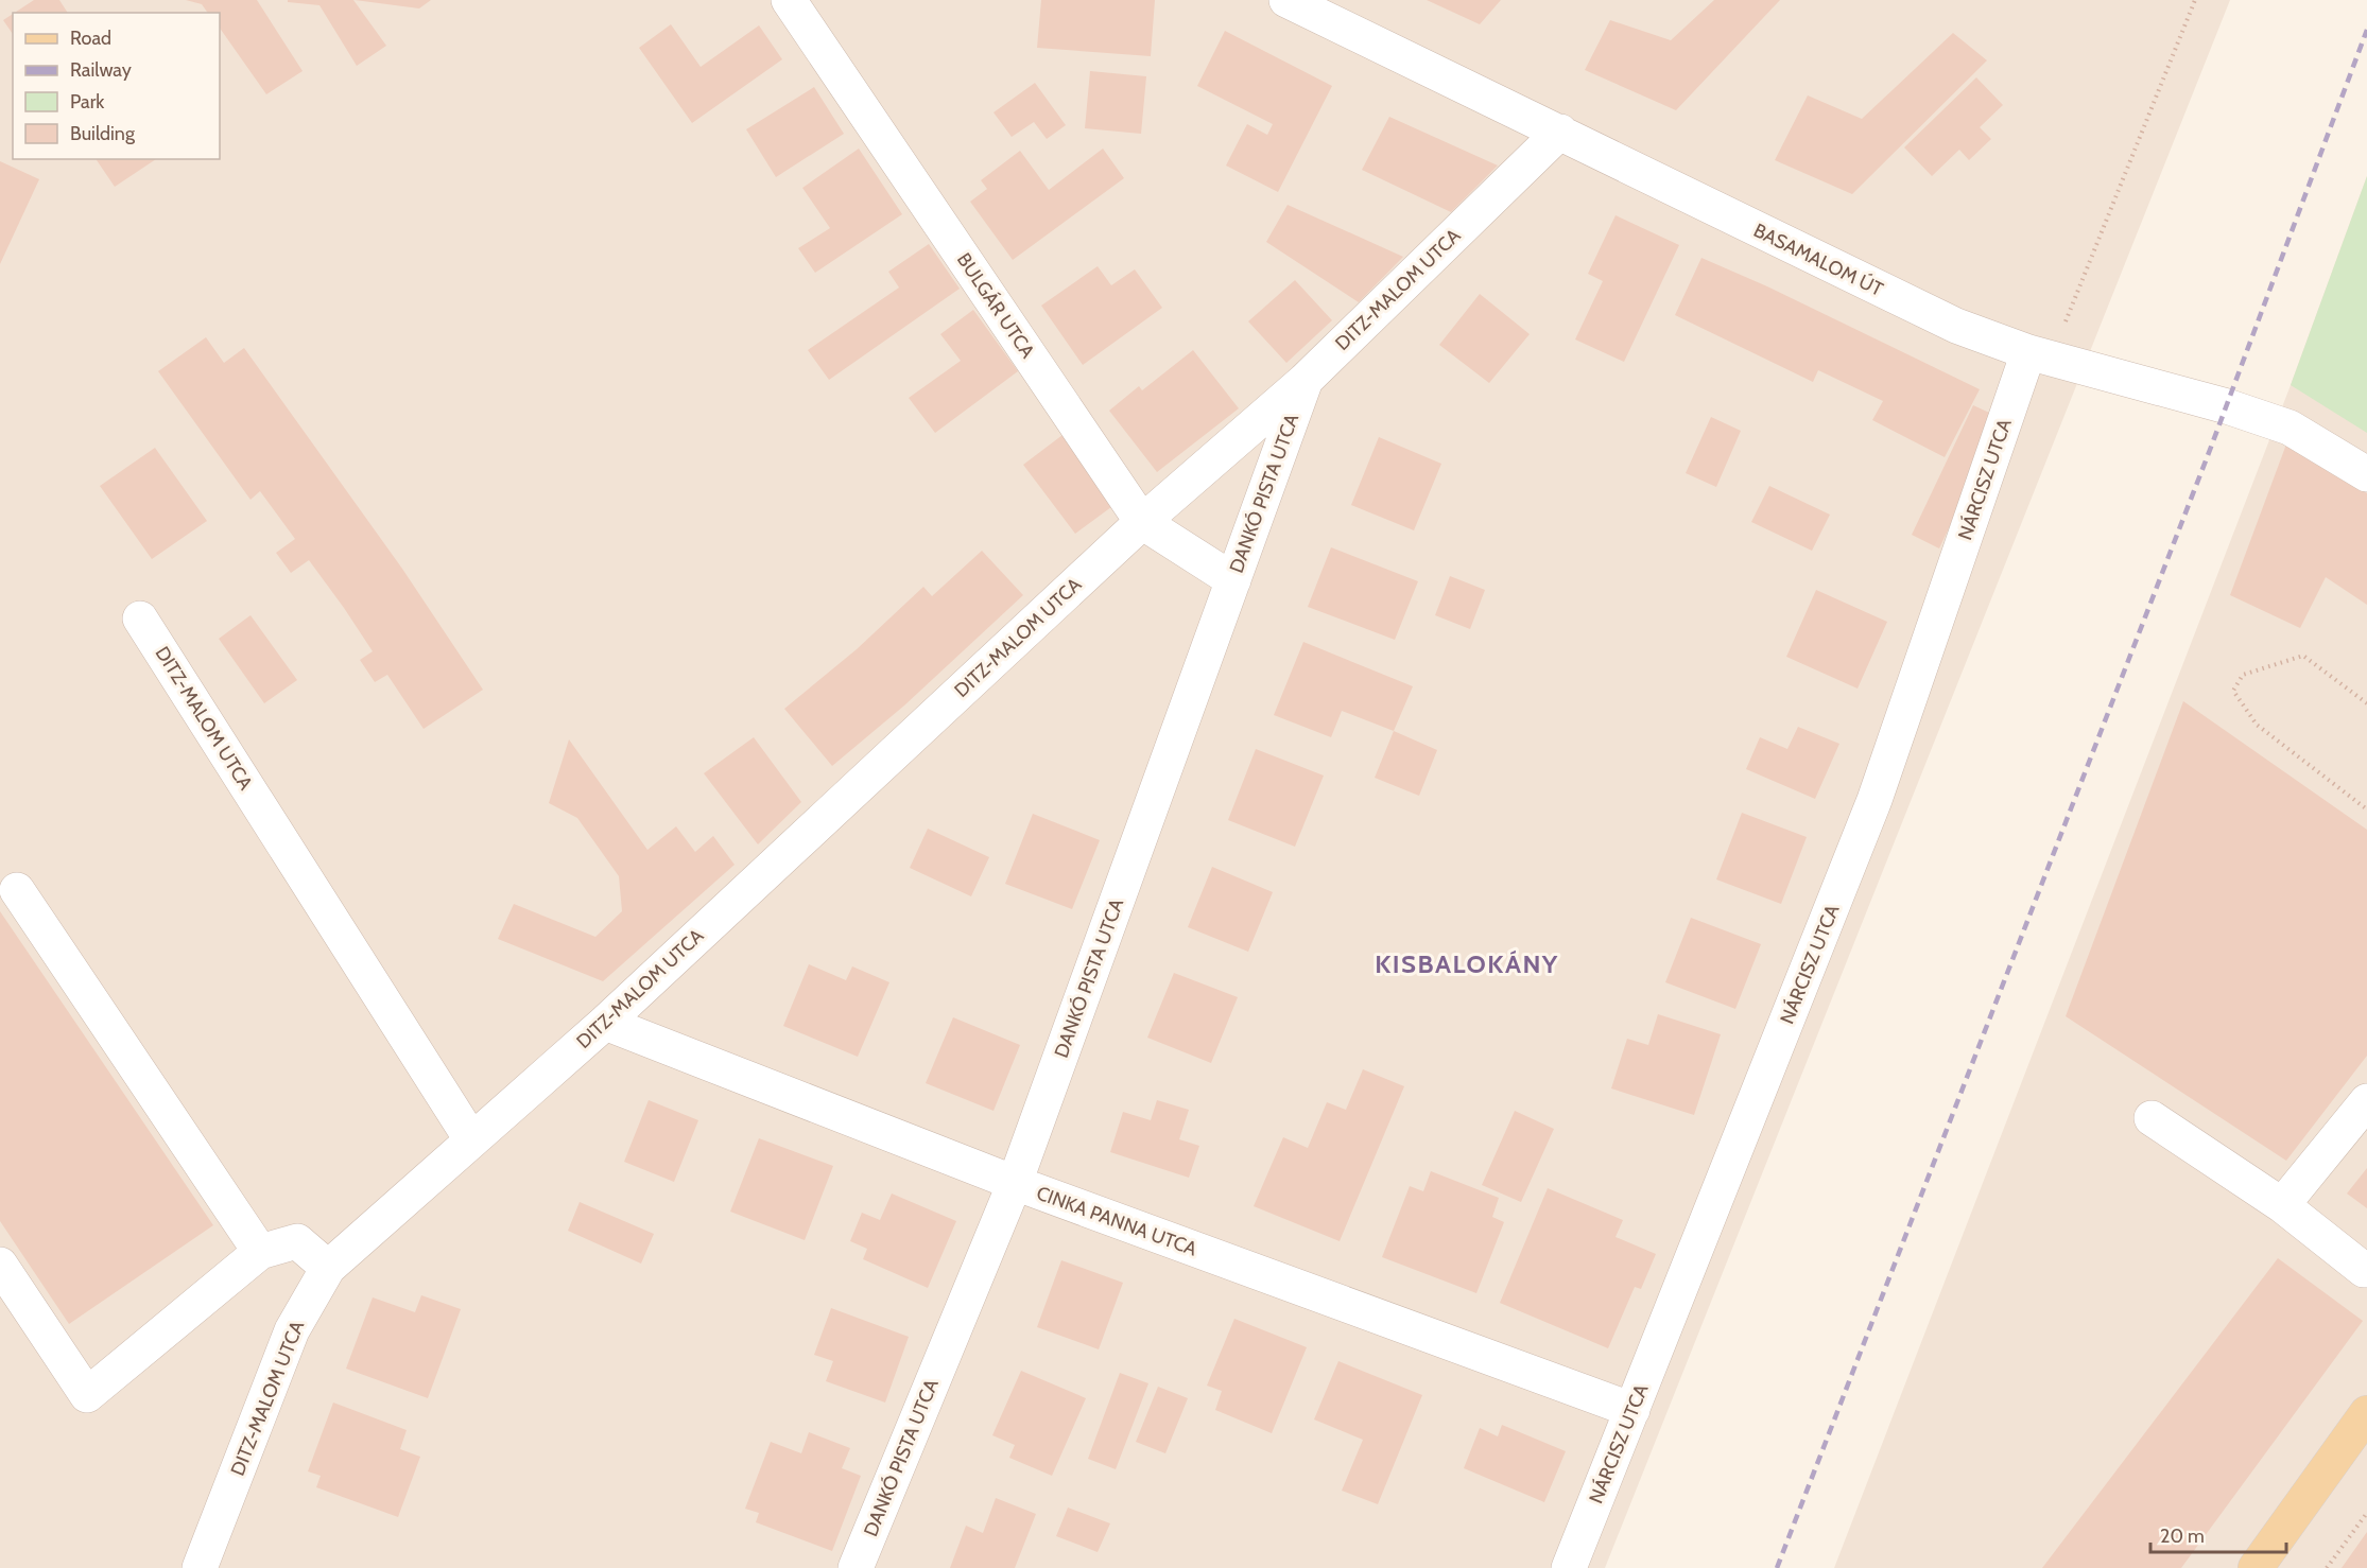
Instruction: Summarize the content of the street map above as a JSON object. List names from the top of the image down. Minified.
{"streets":{"street":["BASAMALOM ÚT","DITZ-MALOM UTCA","BULGÁR UTCA","NÁRCISZ UTCA","DANKÓ PISTA UTCA","CINKA PANNA UTCA"]},"crossings":[["BASAMALOM ÚT","DITZ-MALOM UTCA"],["BASAMALOM ÚT","NÁRCISZ UTCA"],["DITZ-MALOM UTCA","BULGÁR UTCA"],["DITZ-MALOM UTCA","DANKÓ PISTA UTCA"],["DITZ-MALOM UTCA","CINKA PANNA UTCA"],["BULGÁR UTCA","DANKÓ PISTA UTCA"],["NÁRCISZ UTCA","CINKA PANNA UTCA"],["DANKÓ PISTA UTCA","CINKA PANNA UTCA"]],"districts":["KISBALOKÁNY"],"legend":["Road","Railway","Park","Building"],"scale_bar":"20 m"}
